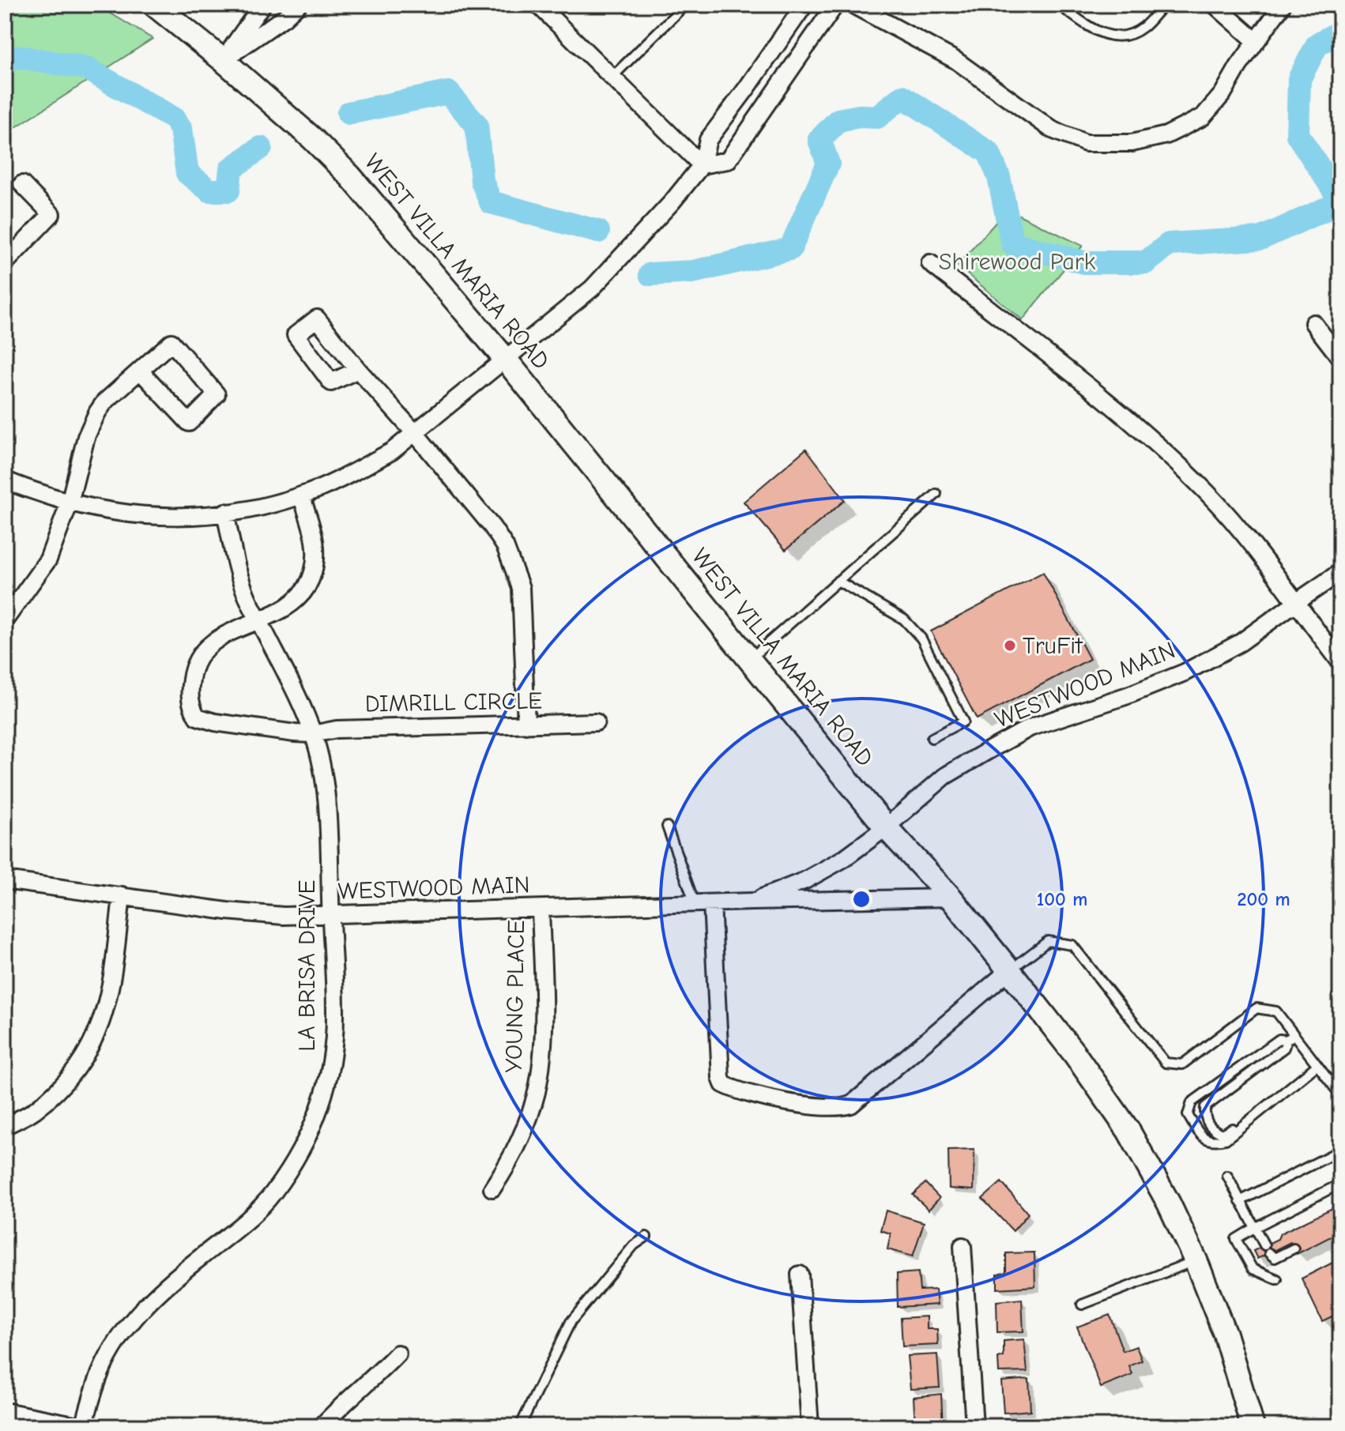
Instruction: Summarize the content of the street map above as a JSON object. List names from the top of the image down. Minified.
{"streets":{"main road":["WEST VILLA MARIA ROAD"],"street":["WESTWOOD MAIN","DIMRILL CIRCLE","LA BRISA DRIVE","YOUNG PLACE"]},"crossings":[["WEST VILLA MARIA ROAD","WESTWOOD MAIN"],["WESTWOOD MAIN","LA BRISA DRIVE"],["WESTWOOD MAIN","YOUNG PLACE"],["DIMRILL CIRCLE","LA BRISA DRIVE"]],"parks":["Shirewood Park"],"places":["TruFit"],"rings":["100 m","200 m"]}
